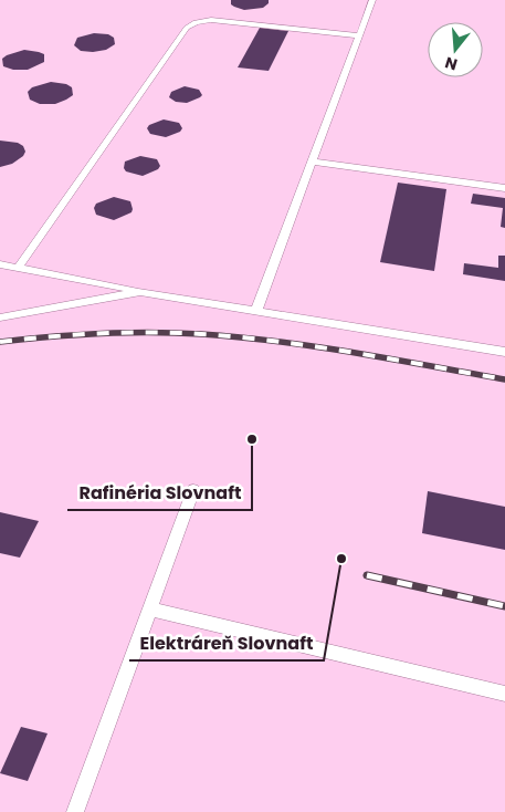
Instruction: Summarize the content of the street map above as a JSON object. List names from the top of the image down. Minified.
{"places":["Rafinéria Slovnaft","Elektráreň Slovnaft"],"north":"bottom"}
